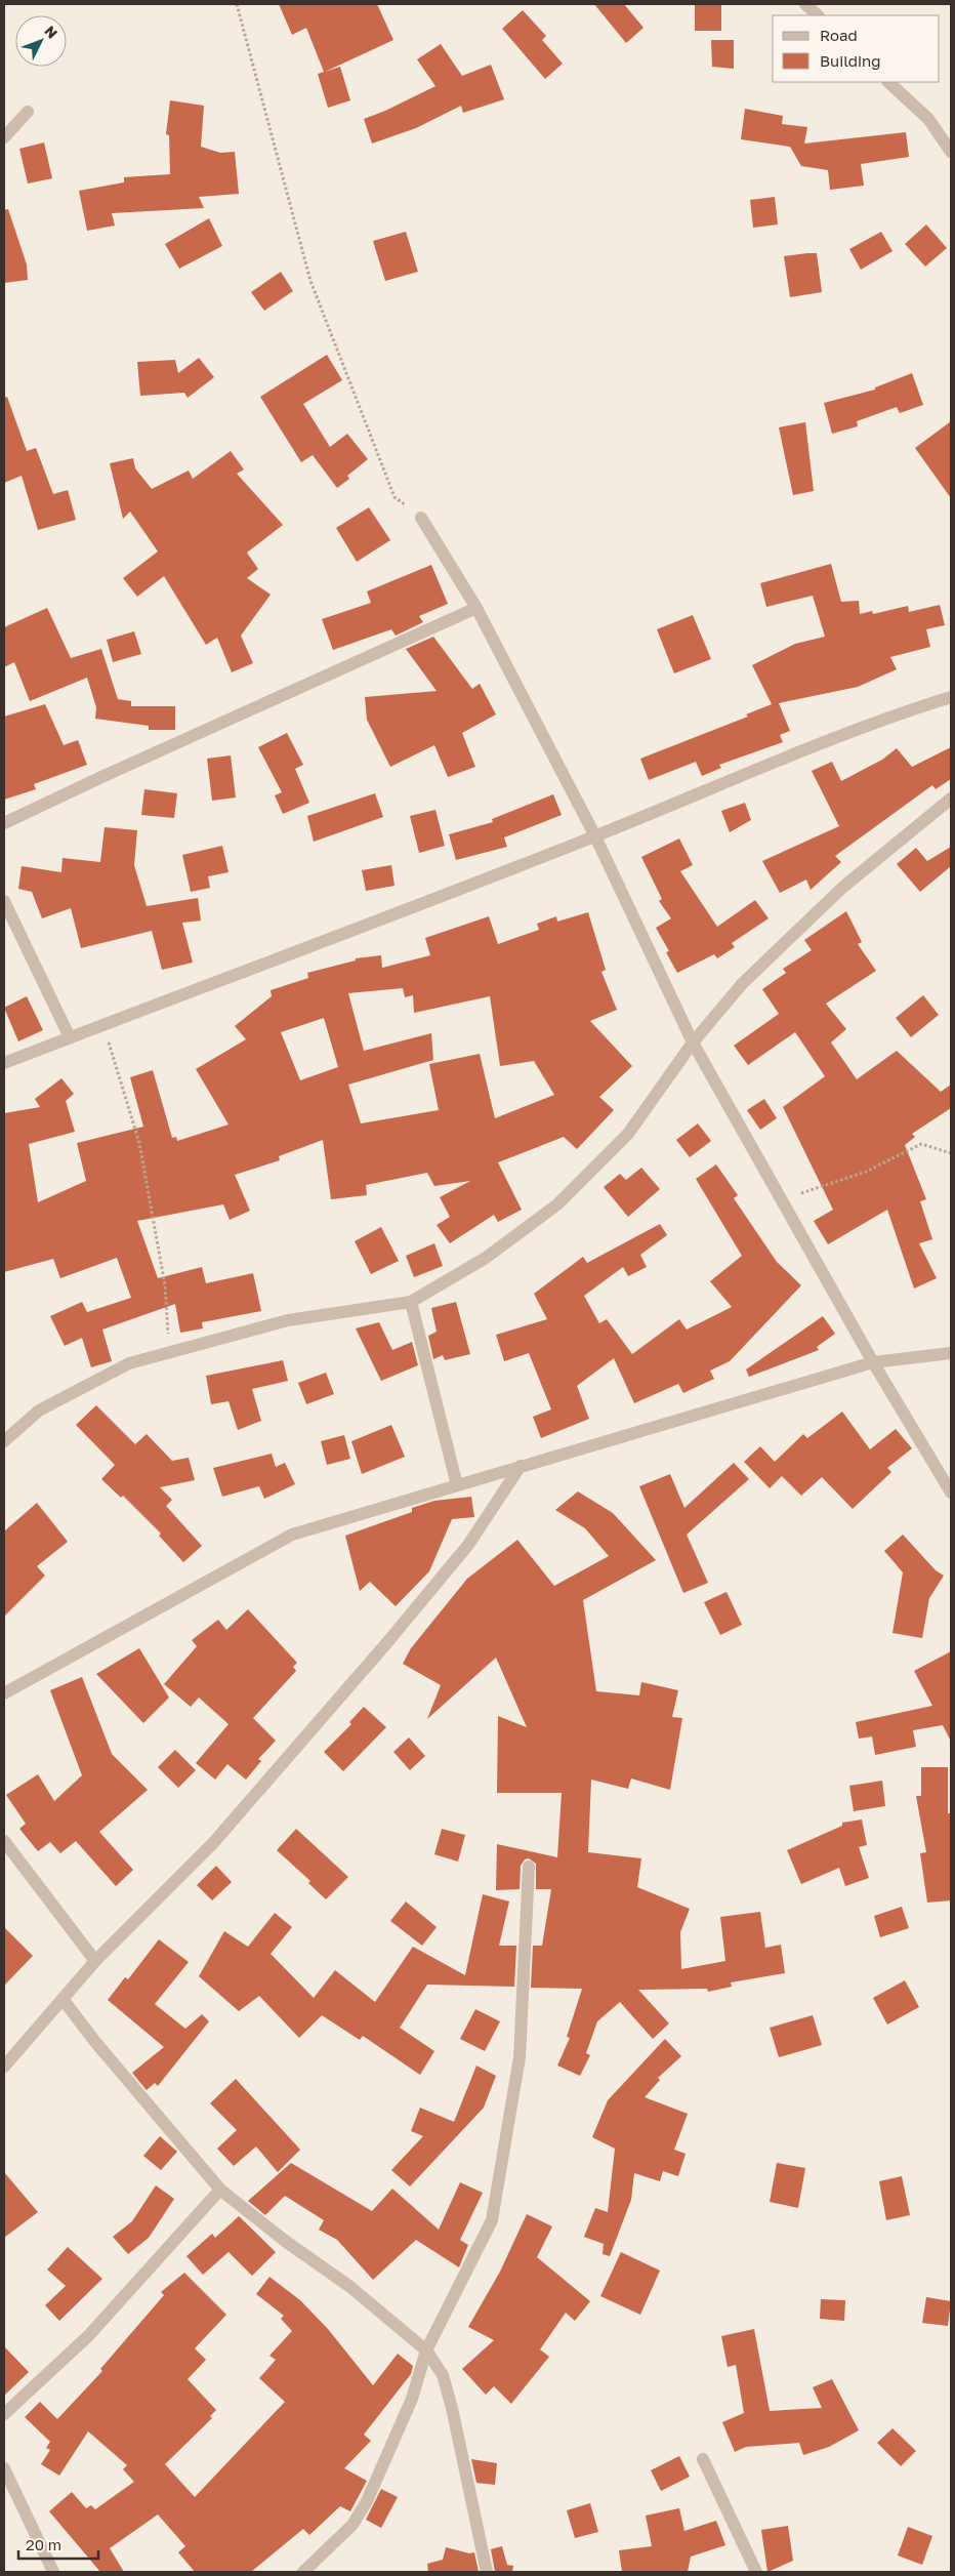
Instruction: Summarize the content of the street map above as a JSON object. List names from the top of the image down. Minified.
{"legend":["Road","Building"],"scale_bar":"20 m","north":"top right"}
